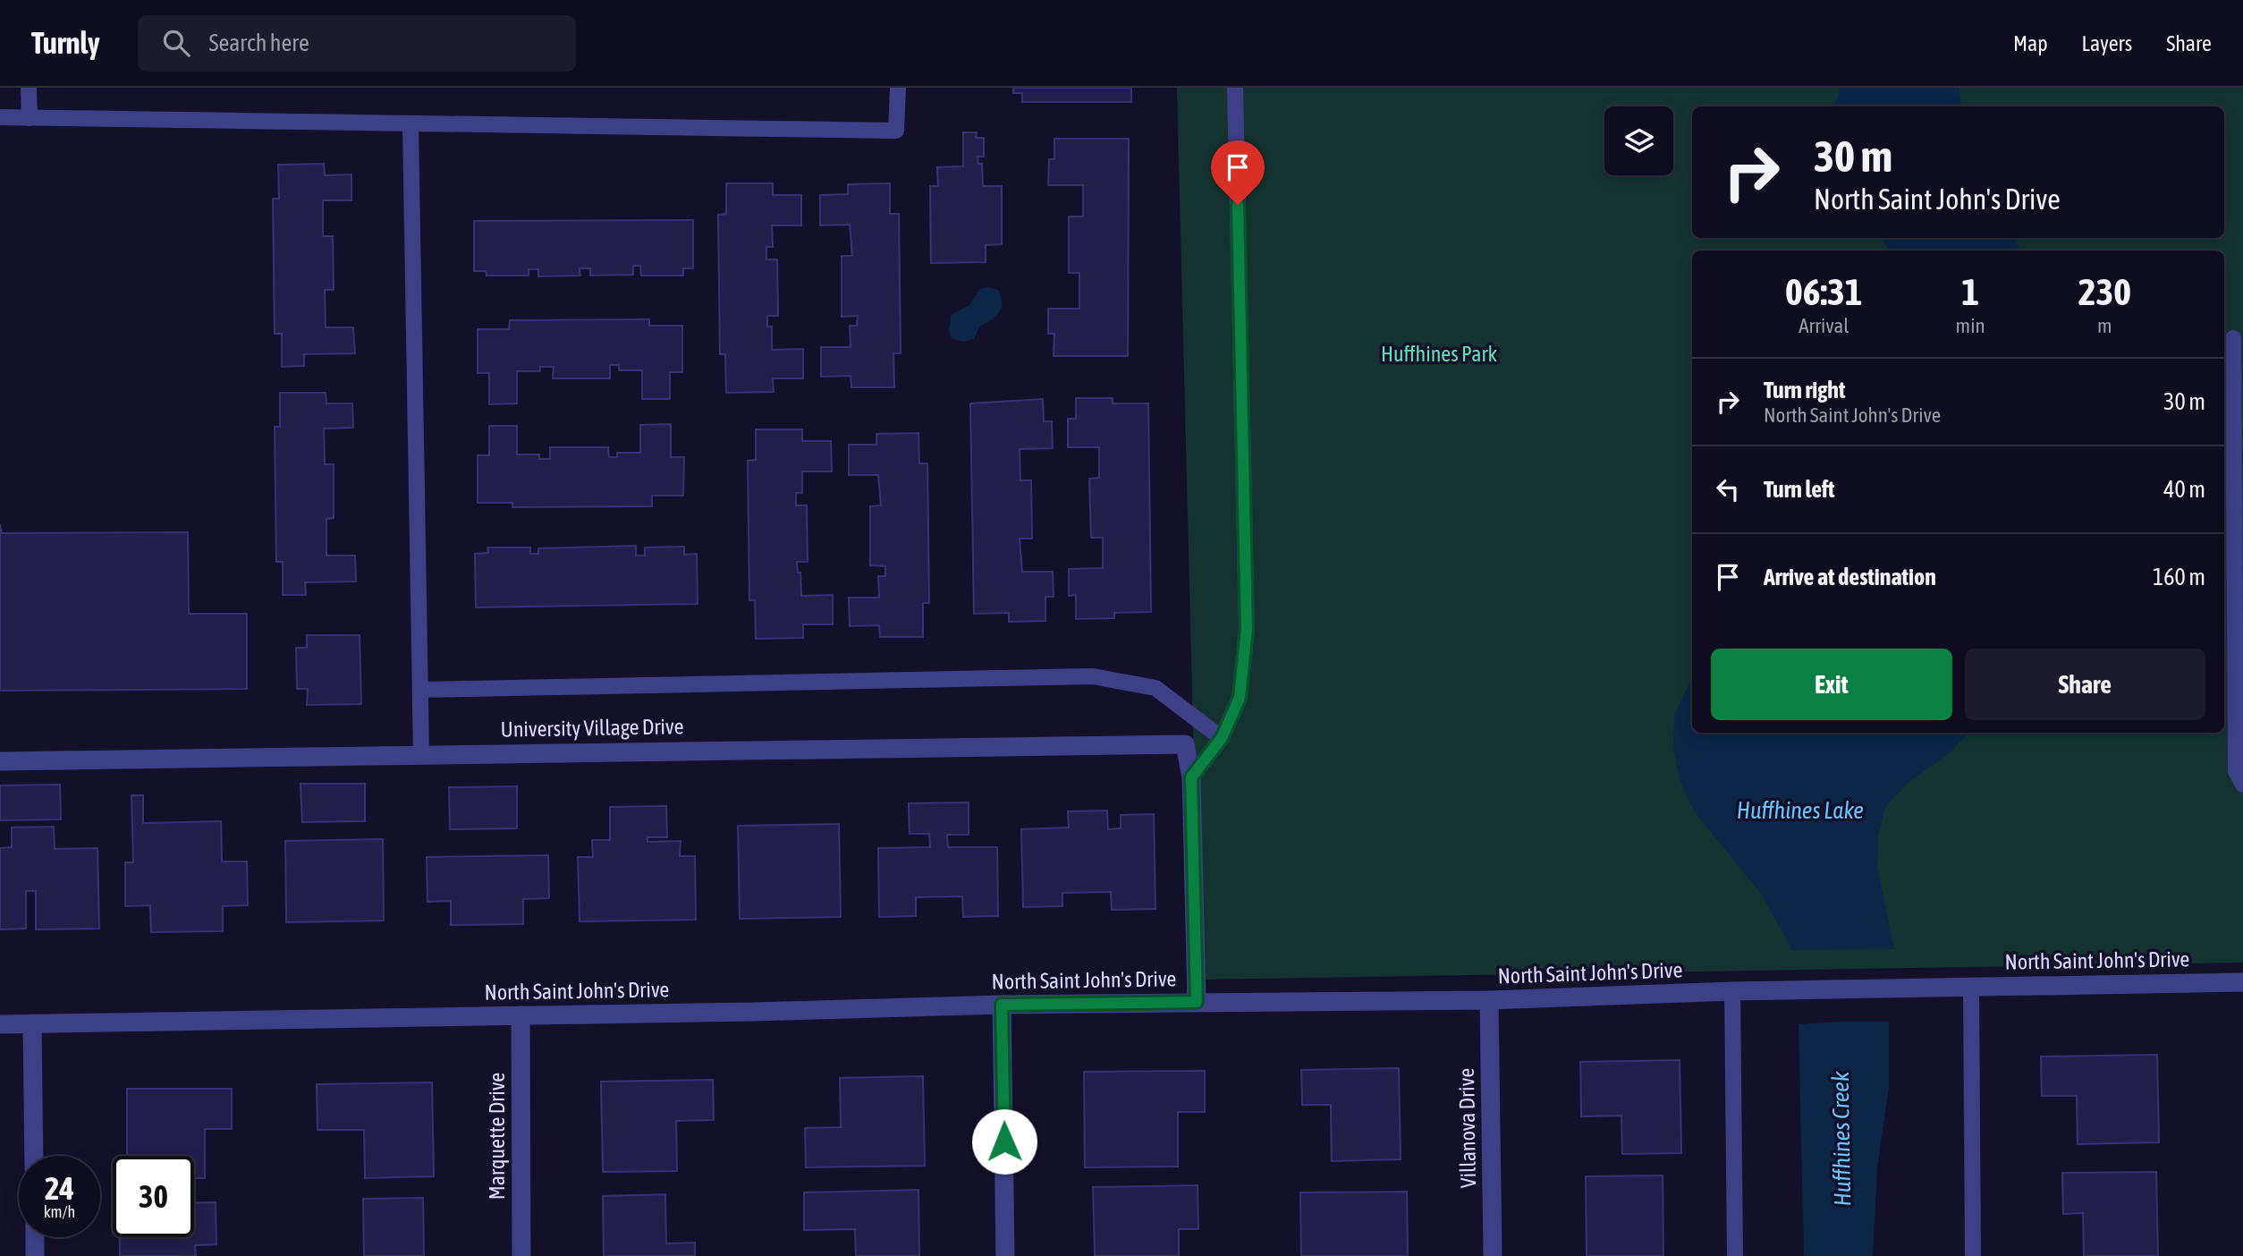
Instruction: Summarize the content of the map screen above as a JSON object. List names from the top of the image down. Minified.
{"streets":{"street":["University Village Drive","North Saint John's Drive","Villanova Drive","Marquette Drive"]},"crossings":[["North Saint John's Drive","Villanova Drive"],["North Saint John's Drive","Marquette Drive"]],"water":["Huffhines Lake","Huffhines Creek"],"parks":["Huffhines Park"],"page":{"header":"Turnly","search":"Search here","nav":["Map","Layers","Share"],"turn":["30 m","North Saint John's Drive"],"eta":["06:31","Arrival","1","min","230","m"],"list":[{"name":"Turn right","note":"North Saint John's Drive","value":"30 m"},{"name":"Turn left","value":"40 m"},{"name":"Arrive at destination","value":"160 m"}],"buttons":["Exit","Share"],"speed":"24 km/h","limit":"30"}}
